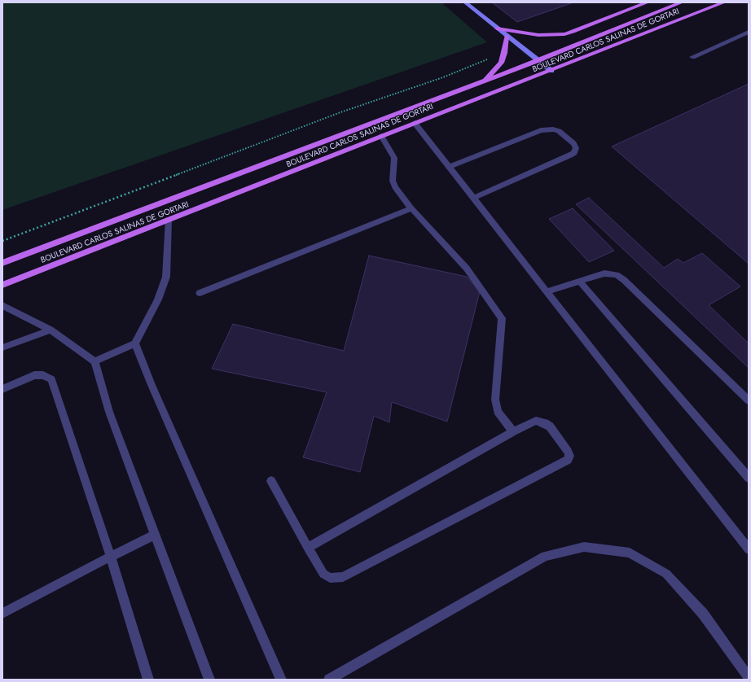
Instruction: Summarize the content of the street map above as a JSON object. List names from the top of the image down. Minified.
{"streets":{"main road":["BOULEVARD CARLOS SALINAS DE GORTARI"]}}
